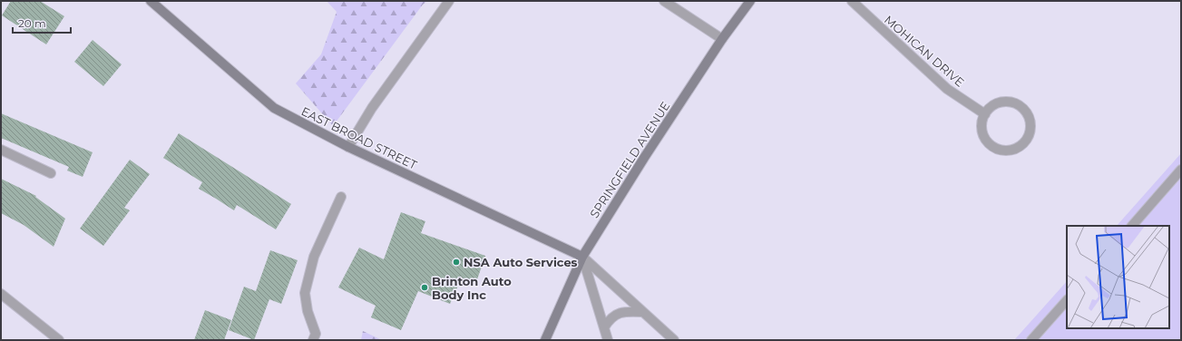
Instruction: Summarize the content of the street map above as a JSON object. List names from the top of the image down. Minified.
{"streets":{"street":["MOHICAN DRIVE","EAST BROAD STREET","SPRINGFIELD AVENUE"]},"crossings":[["EAST BROAD STREET","SPRINGFIELD AVENUE"]],"places":["NSA Auto Services","Brinton Auto Body Inc"],"scale_bar":"20 m"}
